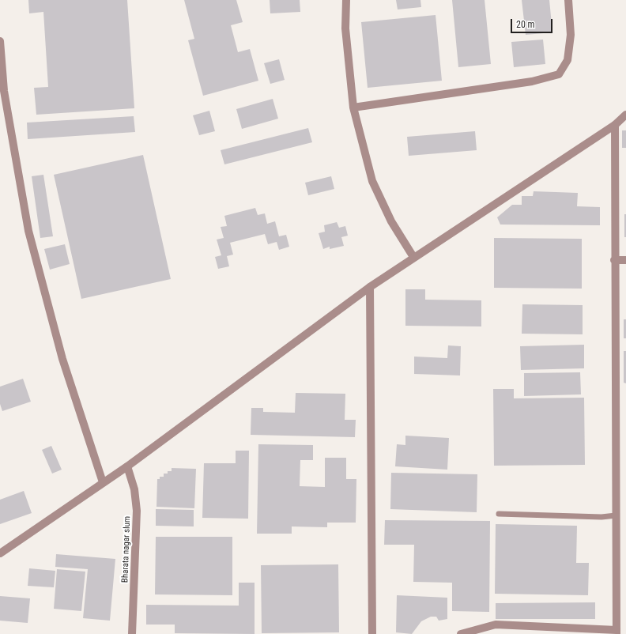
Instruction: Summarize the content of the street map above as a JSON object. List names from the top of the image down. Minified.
{"streets":{"street":["Bharata nagar slum"]},"scale_bar":"20 m"}
